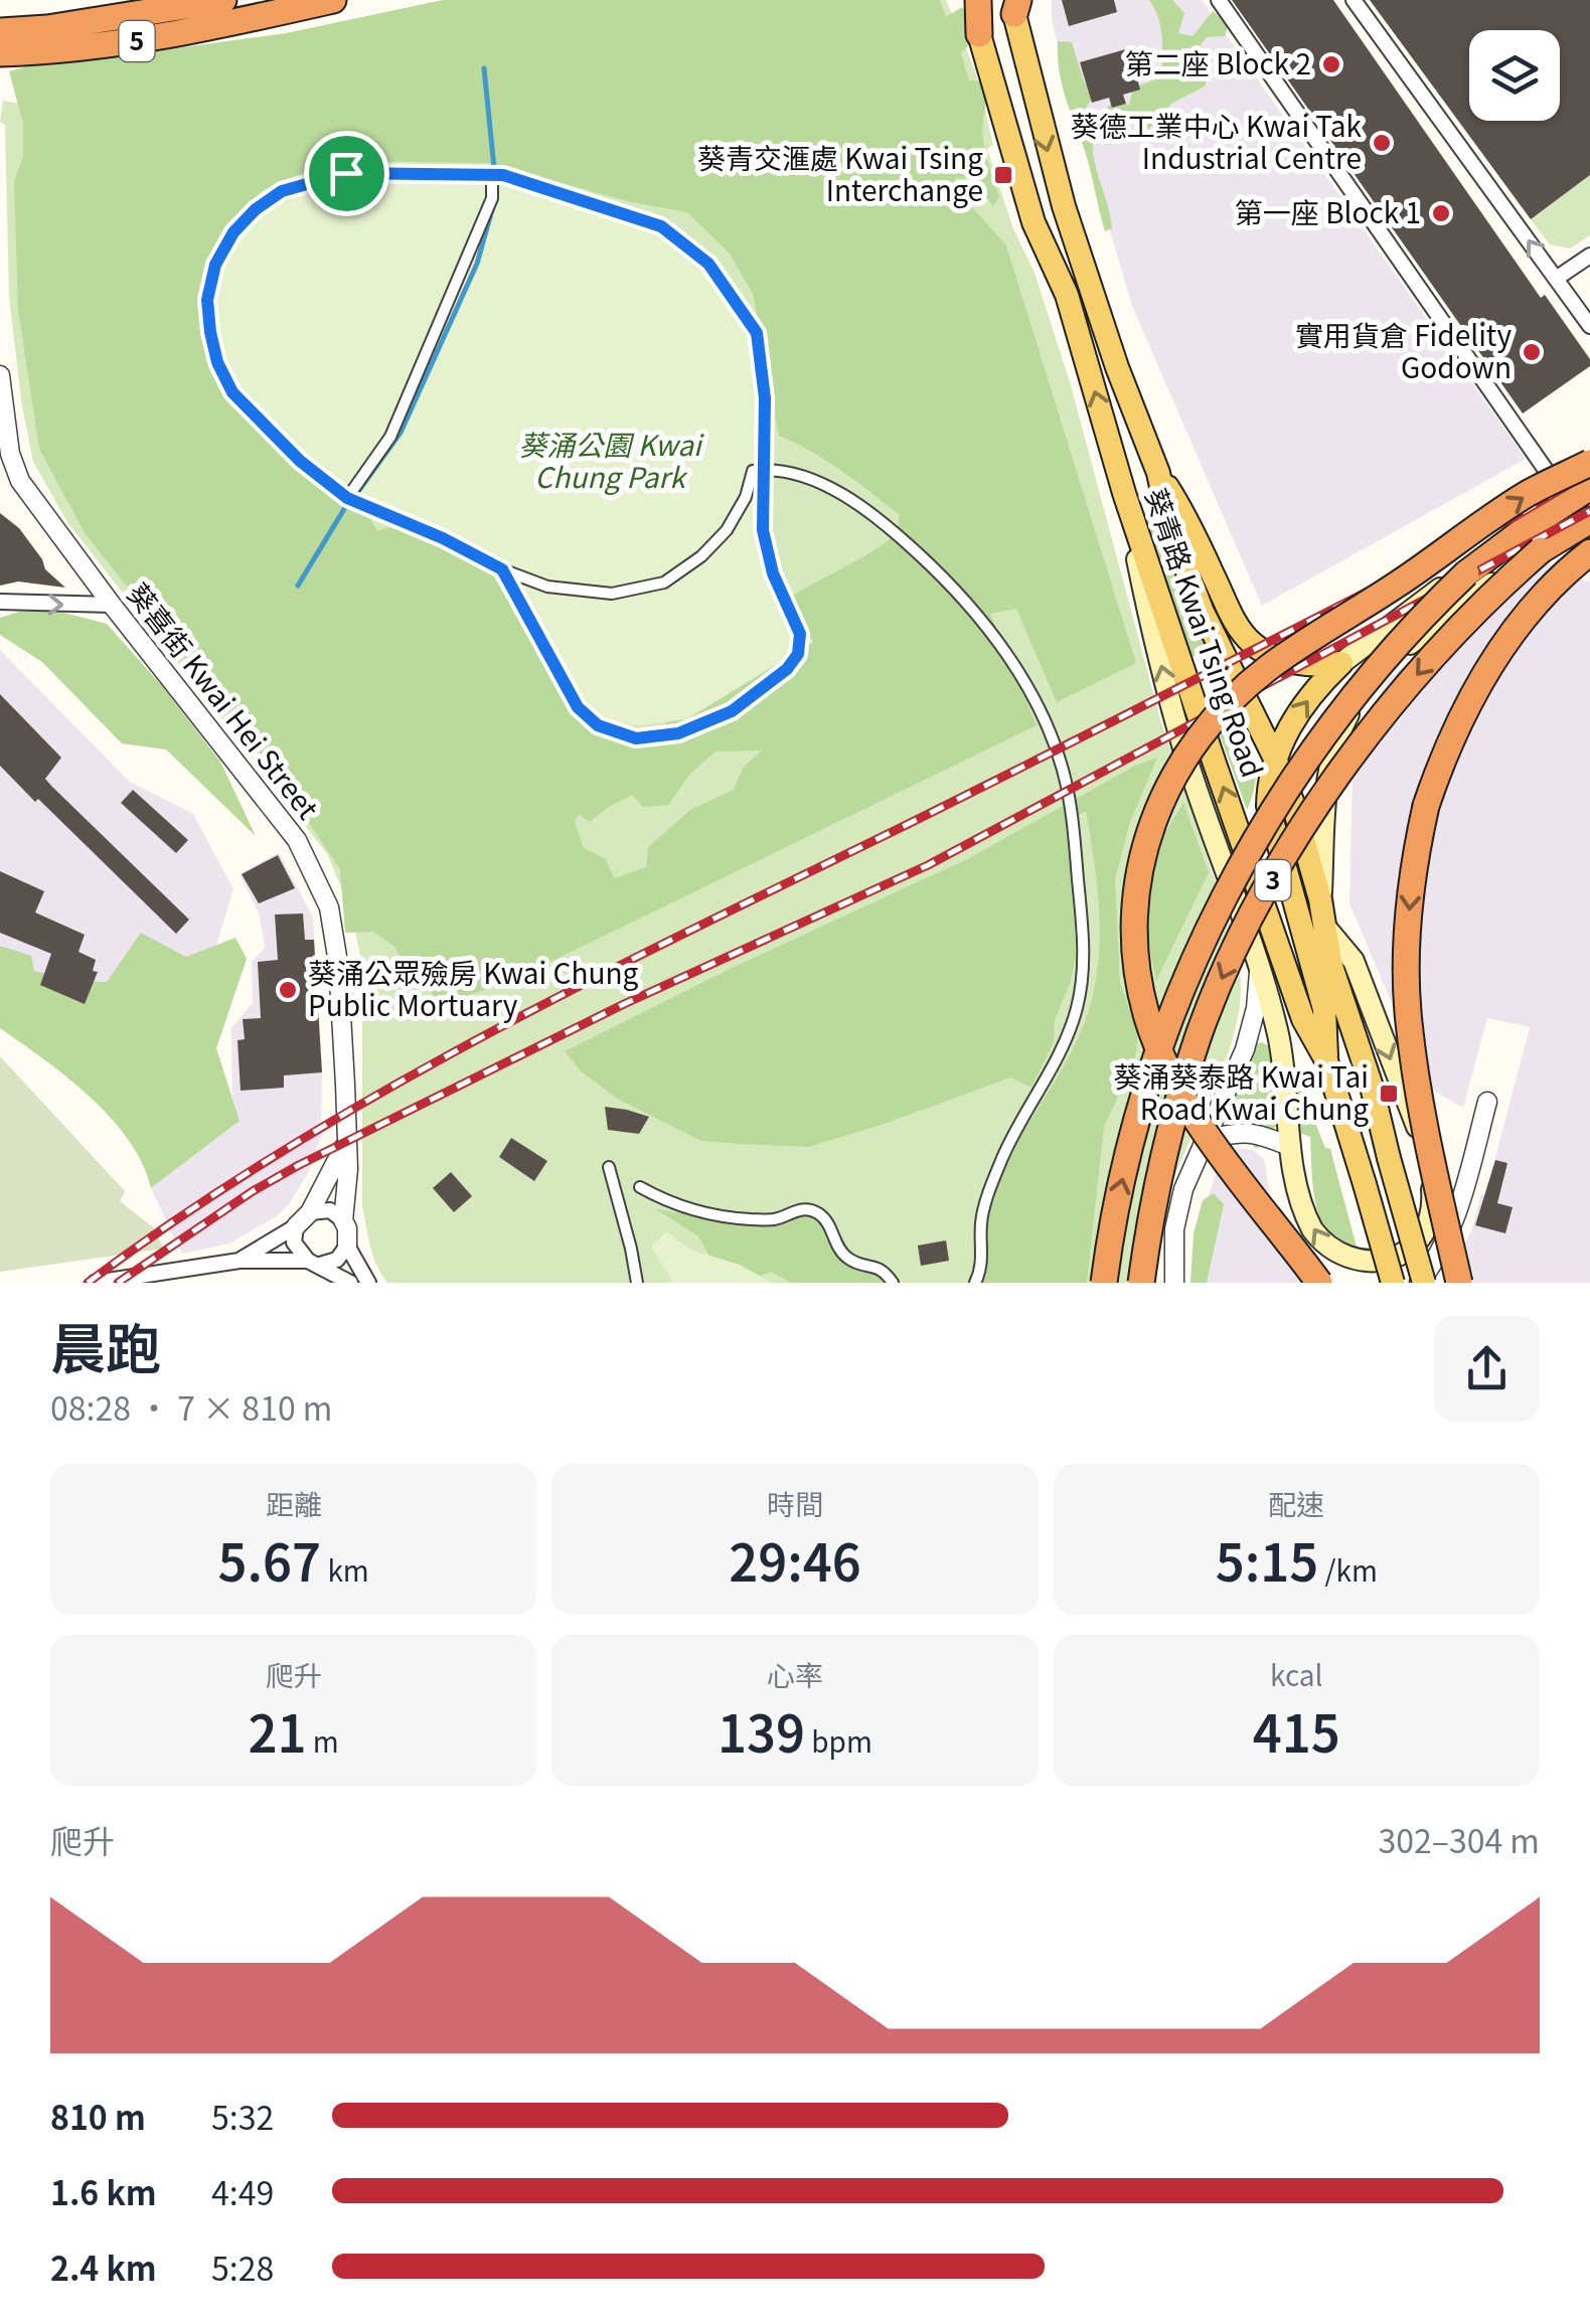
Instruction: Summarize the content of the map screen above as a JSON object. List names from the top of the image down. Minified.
{"streets":{"highway":["5","3"],"main road":["葵青路 Kwai Tsing Road"],"street":["葵喜街 Kwai Hei Street"]},"parks":["葵涌公園 Kwai Chung Park"],"places":{"other":["第二座 Block 2","葵德工業中心 Kwai Tak Industrial Centre","第一座 Block 1","實用貨倉 Fidelity Godown","葵涌公眾殮房 Kwai Chung Public Mortuary"],"transit":["葵青交滙處 Kwai Tsing Interchange","葵涌葵泰路 Kwai Tai Road Kwai Chung"]},"page":{"heading":["晨跑","08:28 · 7 × 810 m"],"stats":[["距離","5.67 km"],["時間","29:46"],["配速","5:15 /km"],["爬升","21 m"],["心率","139 bpm"],["kcal","415"]],"chart":["爬升","302–304 m"],"list":[{"name":"810 m","note":"5:32"},{"name":"1.6 km","note":"4:49"},{"name":"2.4 km","note":"5:28"}]}}
